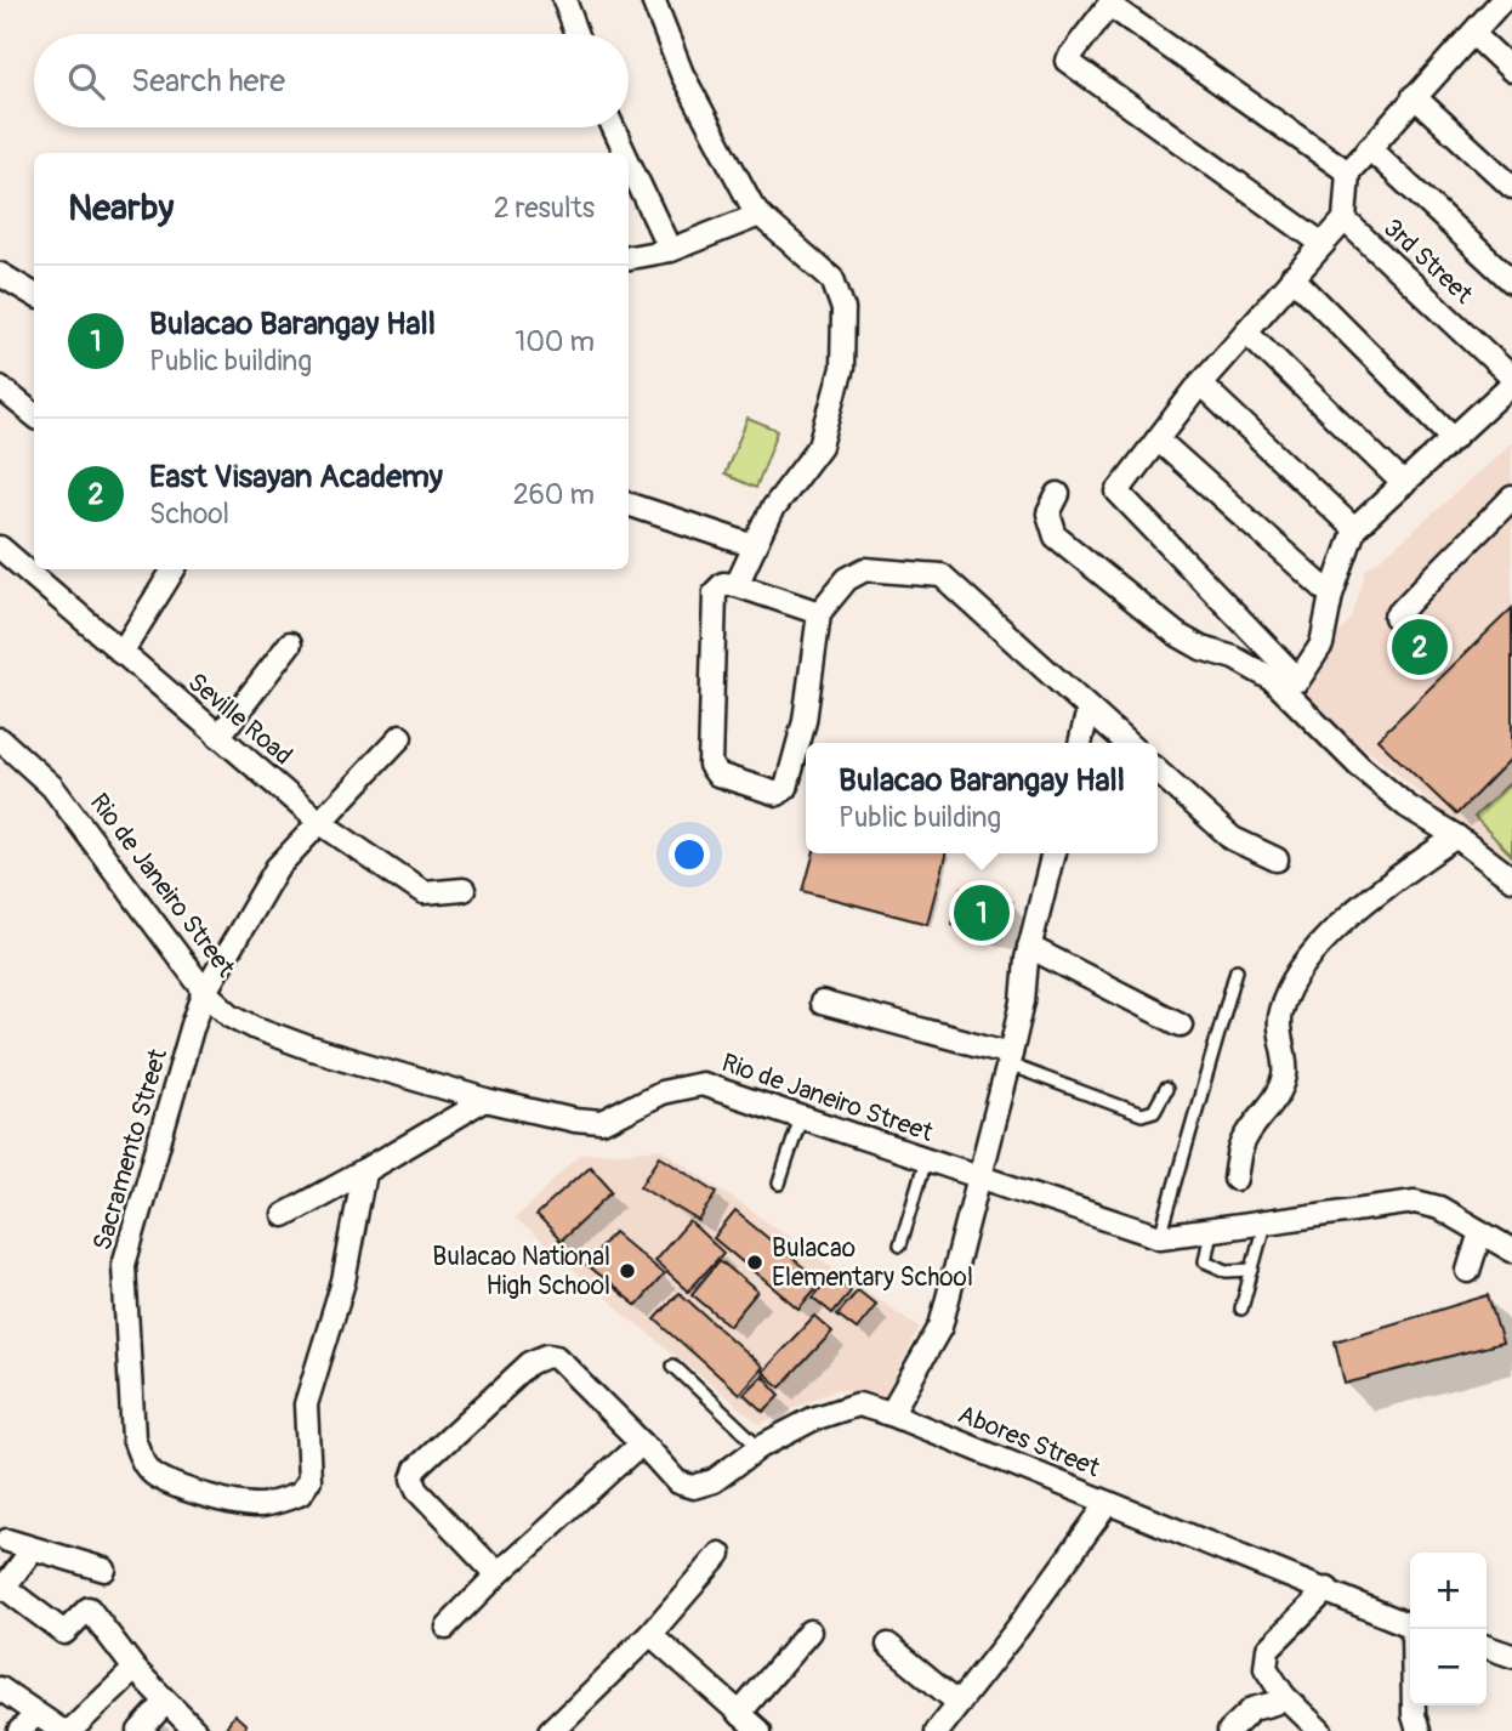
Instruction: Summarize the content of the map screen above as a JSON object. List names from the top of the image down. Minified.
{"streets":{"street":["3rd Street","Seville Road","Rio de Janeiro Street","Sacramento Street","Abores Street"]},"crossings":[["Seville Road","Sacramento Street"],["Rio de Janeiro Street","Sacramento Street"]],"places":["Bulacao Elementary School","Bulacao National High School"],"page":{"search":"Search here","heading":["Nearby","2 results"],"list":[{"mark":"1","name":"Bulacao Barangay Hall","note":"Public building","value":"100 m"},{"mark":"2","name":"East Visayan Academy","note":"School","value":"260 m"}],"pins":["2","1"],"popup":["Bulacao Barangay Hall","Public building"],"map_buttons":["+","−"]}}
